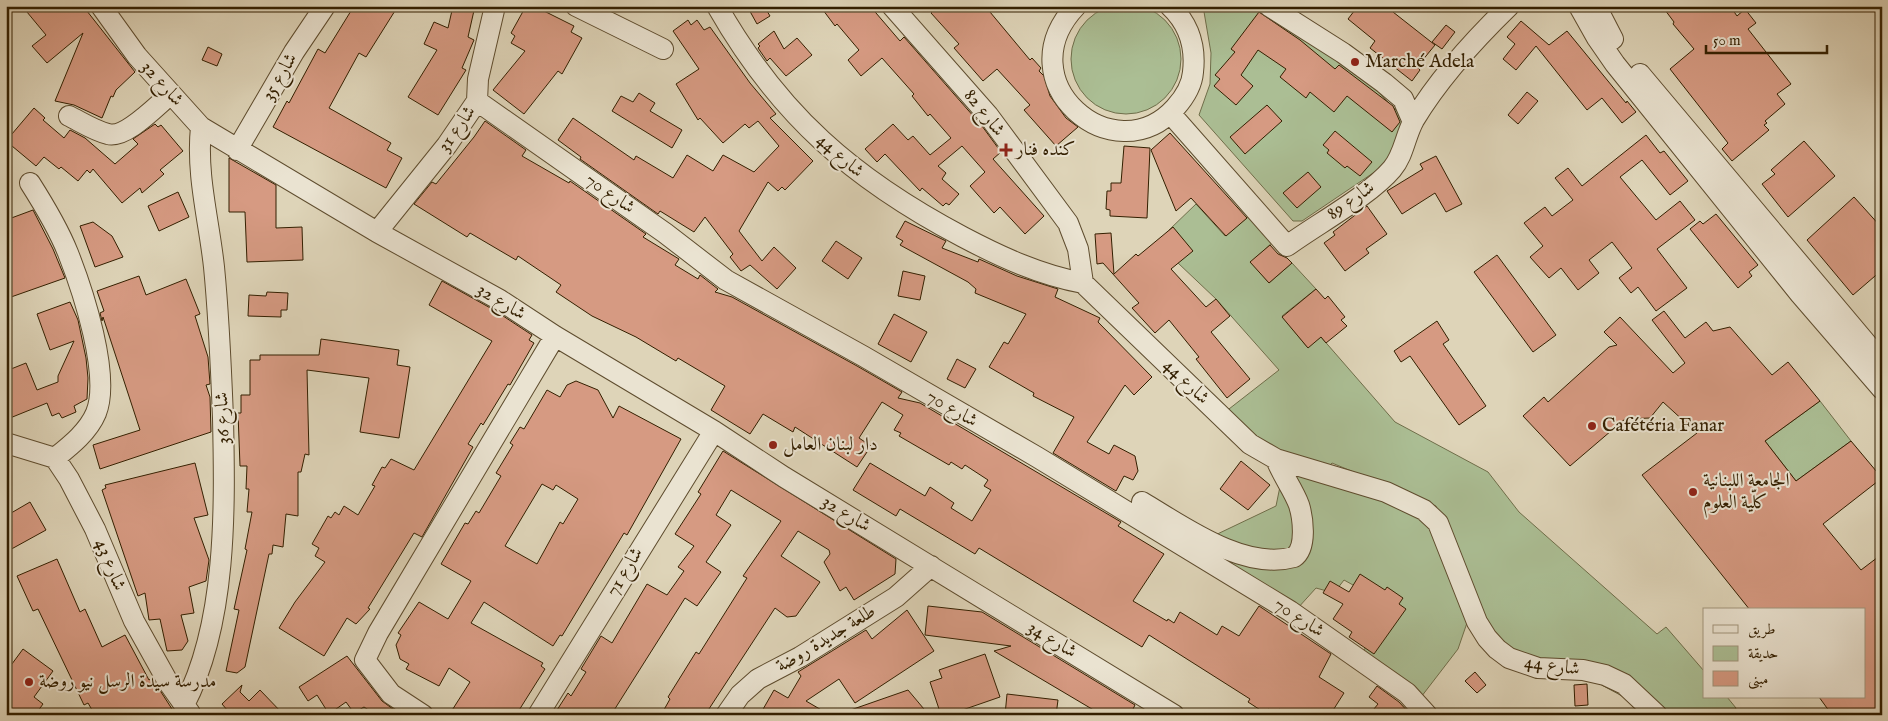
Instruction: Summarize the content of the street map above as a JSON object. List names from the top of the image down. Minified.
{"streets":{"street":["شارع 35","شارع 32","شارع 82","شارع 31","شارع 44","شارع 70","شارع 89","شارع 36","شارع 43","شارع 71","طلعة جديدة روضة","شارع 34"]},"crossings":[["شارع 35","شارع 32"],["شارع 32","شارع 31"],["شارع 32","شارع 36"],["شارع 32","شارع 71"],["شارع 32","طلعة جديدة روضة"],["شارع 32","شارع 34"],["شارع 82","شارع 44"],["شارع 31","شارع 70"],["شارع 36","شارع 43"],["طلعة جديدة روضة","شارع 34"]],"places":{"other":["Marché Adela","Cafétéria Fanar","دار لبنان العامل","الجامعة اللبنانية كلّية العلوم","مدرسة سيدة الرسل نيو روضة"],"health":["كنده فنار"]},"legend":["طريق","حديقة","مبنى"],"scale_bar":"50 m"}
